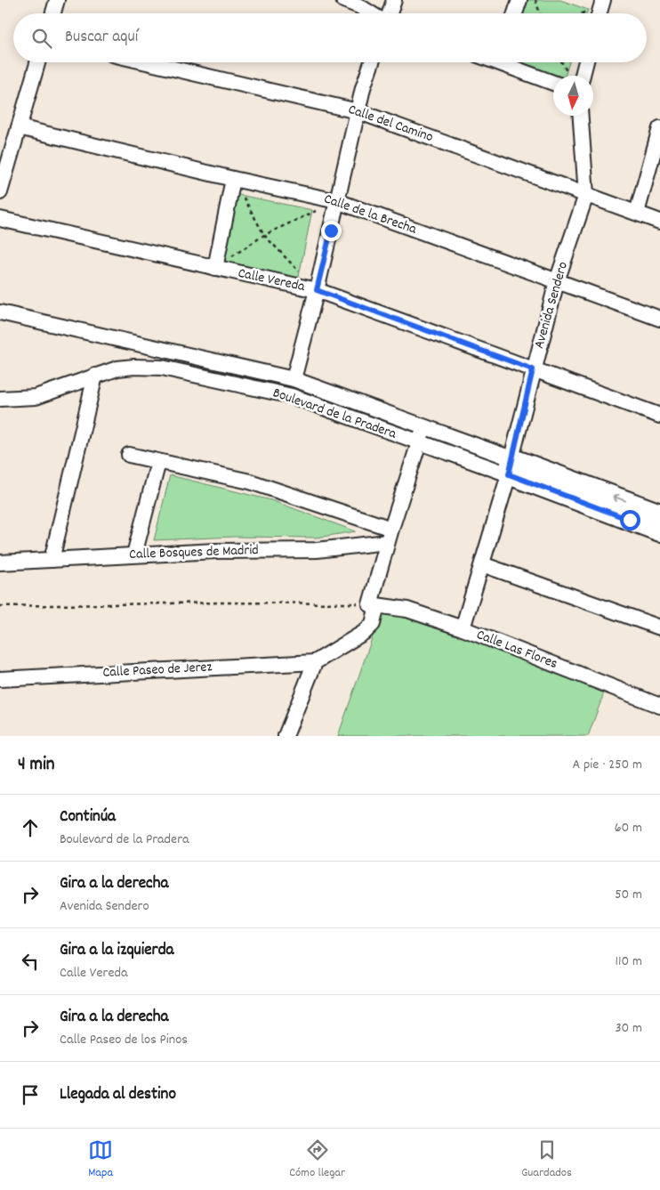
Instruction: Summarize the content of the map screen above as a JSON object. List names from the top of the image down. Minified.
{"streets":{"street":["Calle del Camino","Calle de la Brecha","Calle Vereda","Avenida Sendero","Boulevard de la Pradera","Calle Bosques de Madrid","Calle Las Flores","Calle Paseo de Jerez"]},"crossings":[["Calle del Camino","Avenida Sendero"],["Calle de la Brecha","Avenida Sendero"],["Calle Vereda","Avenida Sendero"],["Avenida Sendero","Boulevard de la Pradera"],["Avenida Sendero","Calle Las Flores"]],"north":"bottom","page":{"search":"Buscar aquí","heading":["4 min","A pie · 250 m"],"list":[["Continúa","Boulevard de la Pradera","60 m"],["Gira a la derecha","Avenida Sendero","50 m"],["Gira a la izquierda","Calle Vereda","110 m"],["Gira a la derecha","Calle Paseo de los Pinos","30 m"],"Llegada al destino"],"nav":["Mapa","Cómo llegar","Guardados"]}}
